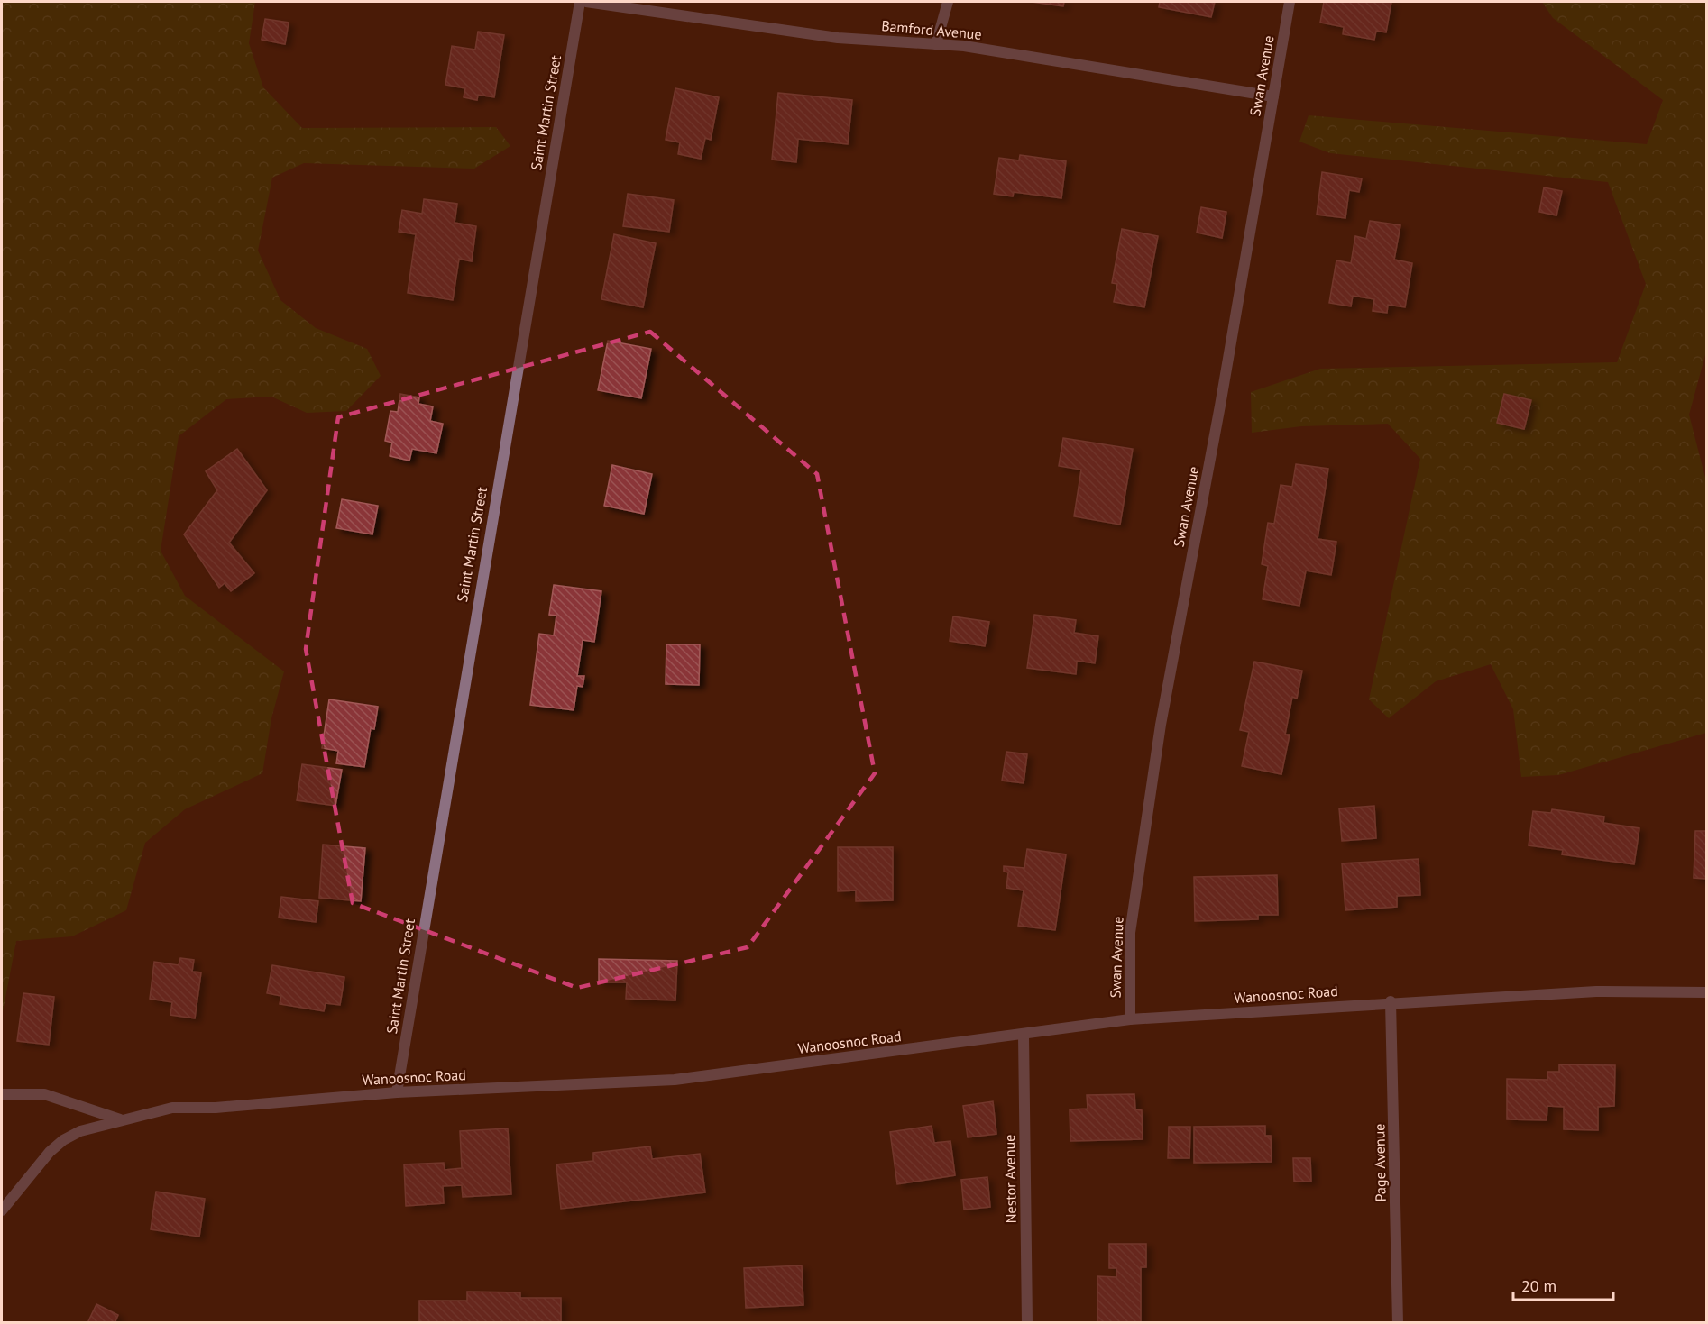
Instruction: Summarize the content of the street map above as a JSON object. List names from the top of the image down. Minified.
{"streets":{"street":["Bamford Avenue","Swan Avenue","Saint Martin Street","Wanoosnoc Road","Page Avenue","Nestor Avenue"]},"crossings":[["Bamford Avenue","Swan Avenue"],["Swan Avenue","Wanoosnoc Road"],["Saint Martin Street","Wanoosnoc Road"],["Wanoosnoc Road","Page Avenue"],["Wanoosnoc Road","Nestor Avenue"]],"scale_bar":"20 m"}
